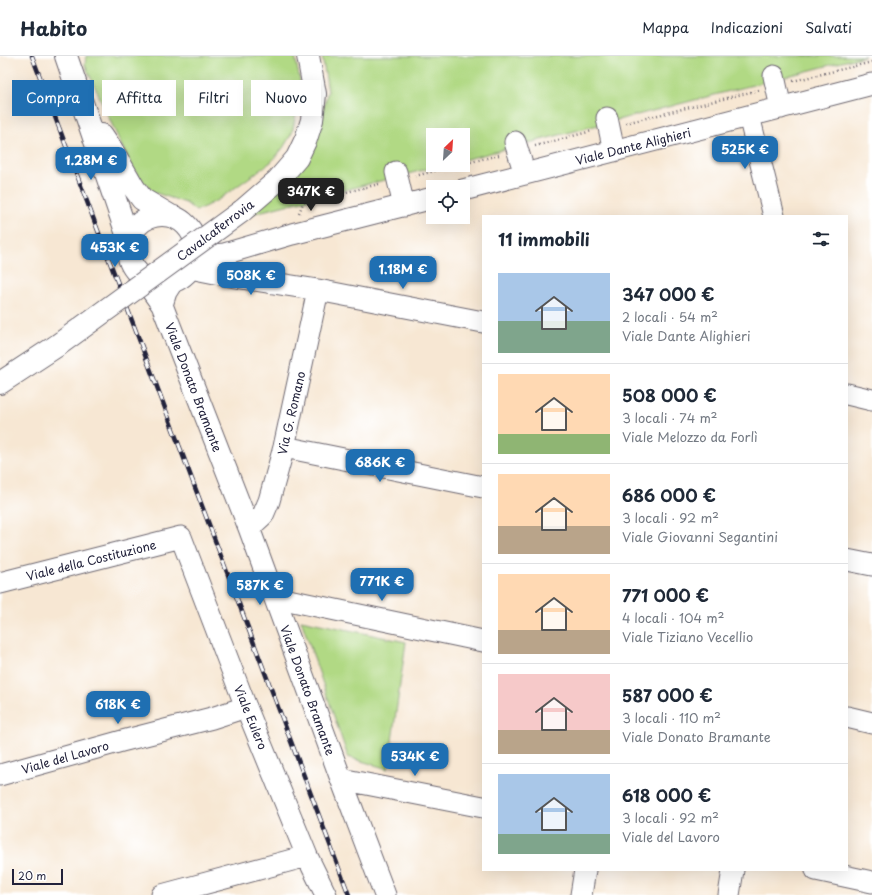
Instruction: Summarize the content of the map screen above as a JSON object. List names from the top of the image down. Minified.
{"streets":{"street":["Viale Dante Alighieri","Cavalcaferrovia","Viale Donato Bramante","Via G. Romano","Viale della Costituzione","Viale Eulero","Viale del Lavoro"]},"crossings":[["Viale Donato Bramante","Via G. Romano"],["Viale della Costituzione","Viale Eulero"],["Viale Eulero","Viale del Lavoro"]],"scale_bar":"20 m","north":"top right","page":{"header":"Habito","nav":["Mappa","Indicazioni","Salvati"],"chip":["Compra","Affitta","Filtri","Nuovo"],"price":["525K €","1.28M €","347K €","453K €","1.18M €","508K €","686K €","771K €","587K €","618K €","534K €"],"heading":"11 immobili","list":[{"name":"347 000 €","note":"2 locali · 54 m² · Viale Dante Alighieri"},{"name":"508 000 €","note":"3 locali · 74 m² · Viale Melozzo da Forlì"},{"name":"686 000 €","note":"3 locali · 92 m² · Viale Giovanni Segantini"},{"name":"771 000 €","note":"4 locali · 104 m² · Viale Tiziano Vecellio"},{"name":"587 000 €","note":"3 locali · 110 m² · Viale Donato Bramante"},{"name":"618 000 €","note":"3 locali · 92 m² · Viale del Lavoro"}],"scale":"20 m"}}
